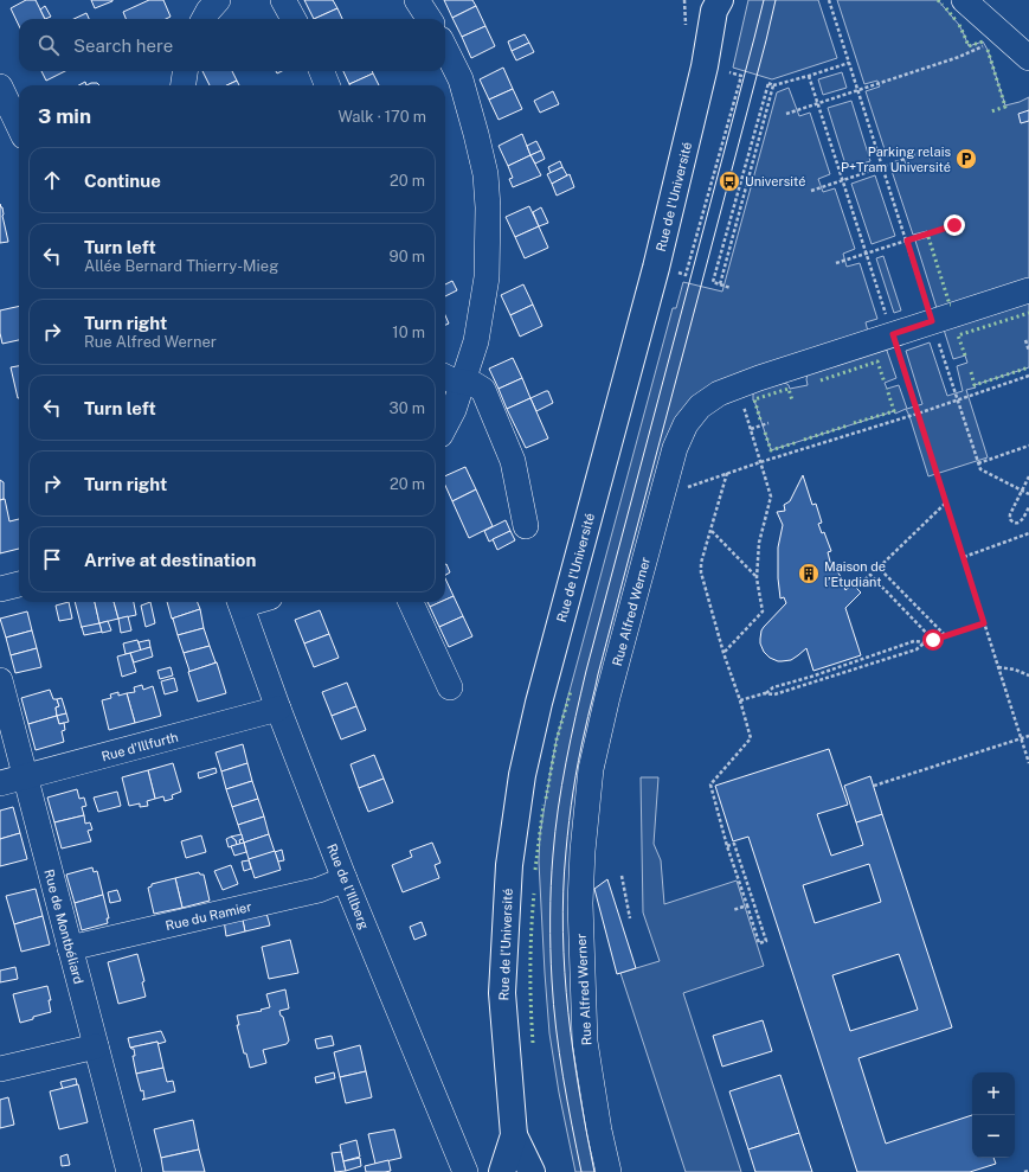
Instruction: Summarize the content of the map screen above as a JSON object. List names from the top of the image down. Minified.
{"streets":{"main road":["Rue de l'Université"],"street":["Rue Alfred Werner","Rue d'Illfurth","Rue de l'Illberg","Rue du Ramier","Rue de Montbéliard"]},"crossings":[["Rue d'Illfurth","Rue de l'Illberg"],["Rue d'Illfurth","Rue de Montbéliard"],["Rue de l'Illberg","Rue du Ramier"],["Rue du Ramier","Rue de Montbéliard"]],"places":{"parking":["Parking relais P+Tram Université"],"bus stop":["Université"],"building":["Maison de l’Etudiant"]},"page":{"search":"Search here","heading":["3 min","Walk · 170 m"],"list":[["Continue","20 m"],["Turn left","Allée Bernard Thierry-Mieg","90 m"],["Turn right","Rue Alfred Werner","10 m"],["Turn left","30 m"],["Turn right","20 m"],"Arrive at destination"],"map_buttons":["+","−"]}}
